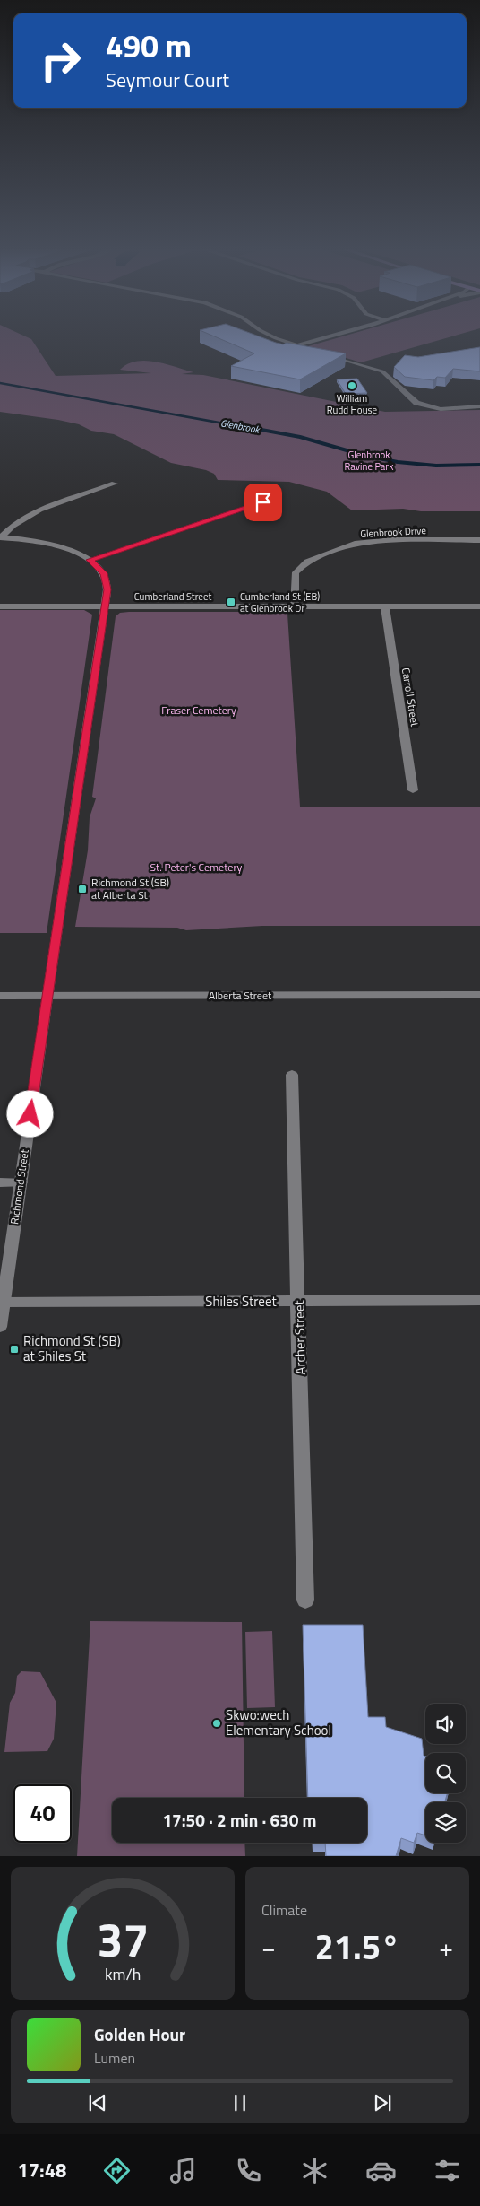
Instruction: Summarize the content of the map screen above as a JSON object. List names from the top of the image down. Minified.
{"streets":{"street":["Glenbrook Drive","Cumberland Street","Carroll Street","Alberta Street","Richmond Street","Shiles Street","Archer Street"]},"crossings":[["Glenbrook Drive","Cumberland Street"],["Cumberland Street","Carroll Street"],["Cumberland Street","Richmond Street"],["Alberta Street","Richmond Street"],["Richmond Street","Shiles Street"],["Shiles Street","Archer Street"]],"water":["Glenbrook"],"parks":["Glenbrook Ravine Park","Fraser Cemetery","St. Peter's Cemetery"],"places":{"other":["William Rudd House","Skwo:wech Elementary School"],"transit":["Cumberland St (EB) at Glenbrook Dr","Richmond St (SB) at Alberta St","Richmond St (SB) at Shiles St"]},"page":{"turn":["490 m","Seymour Court"],"limit":"40","trip":"17:50 · 2 min · 630 m","tile":"Climate","heat":["−","21.5°","+"],"song":["Golden Hour","Lumen"],"tabs":"17:48","gauge":["37","km/h"]}}
